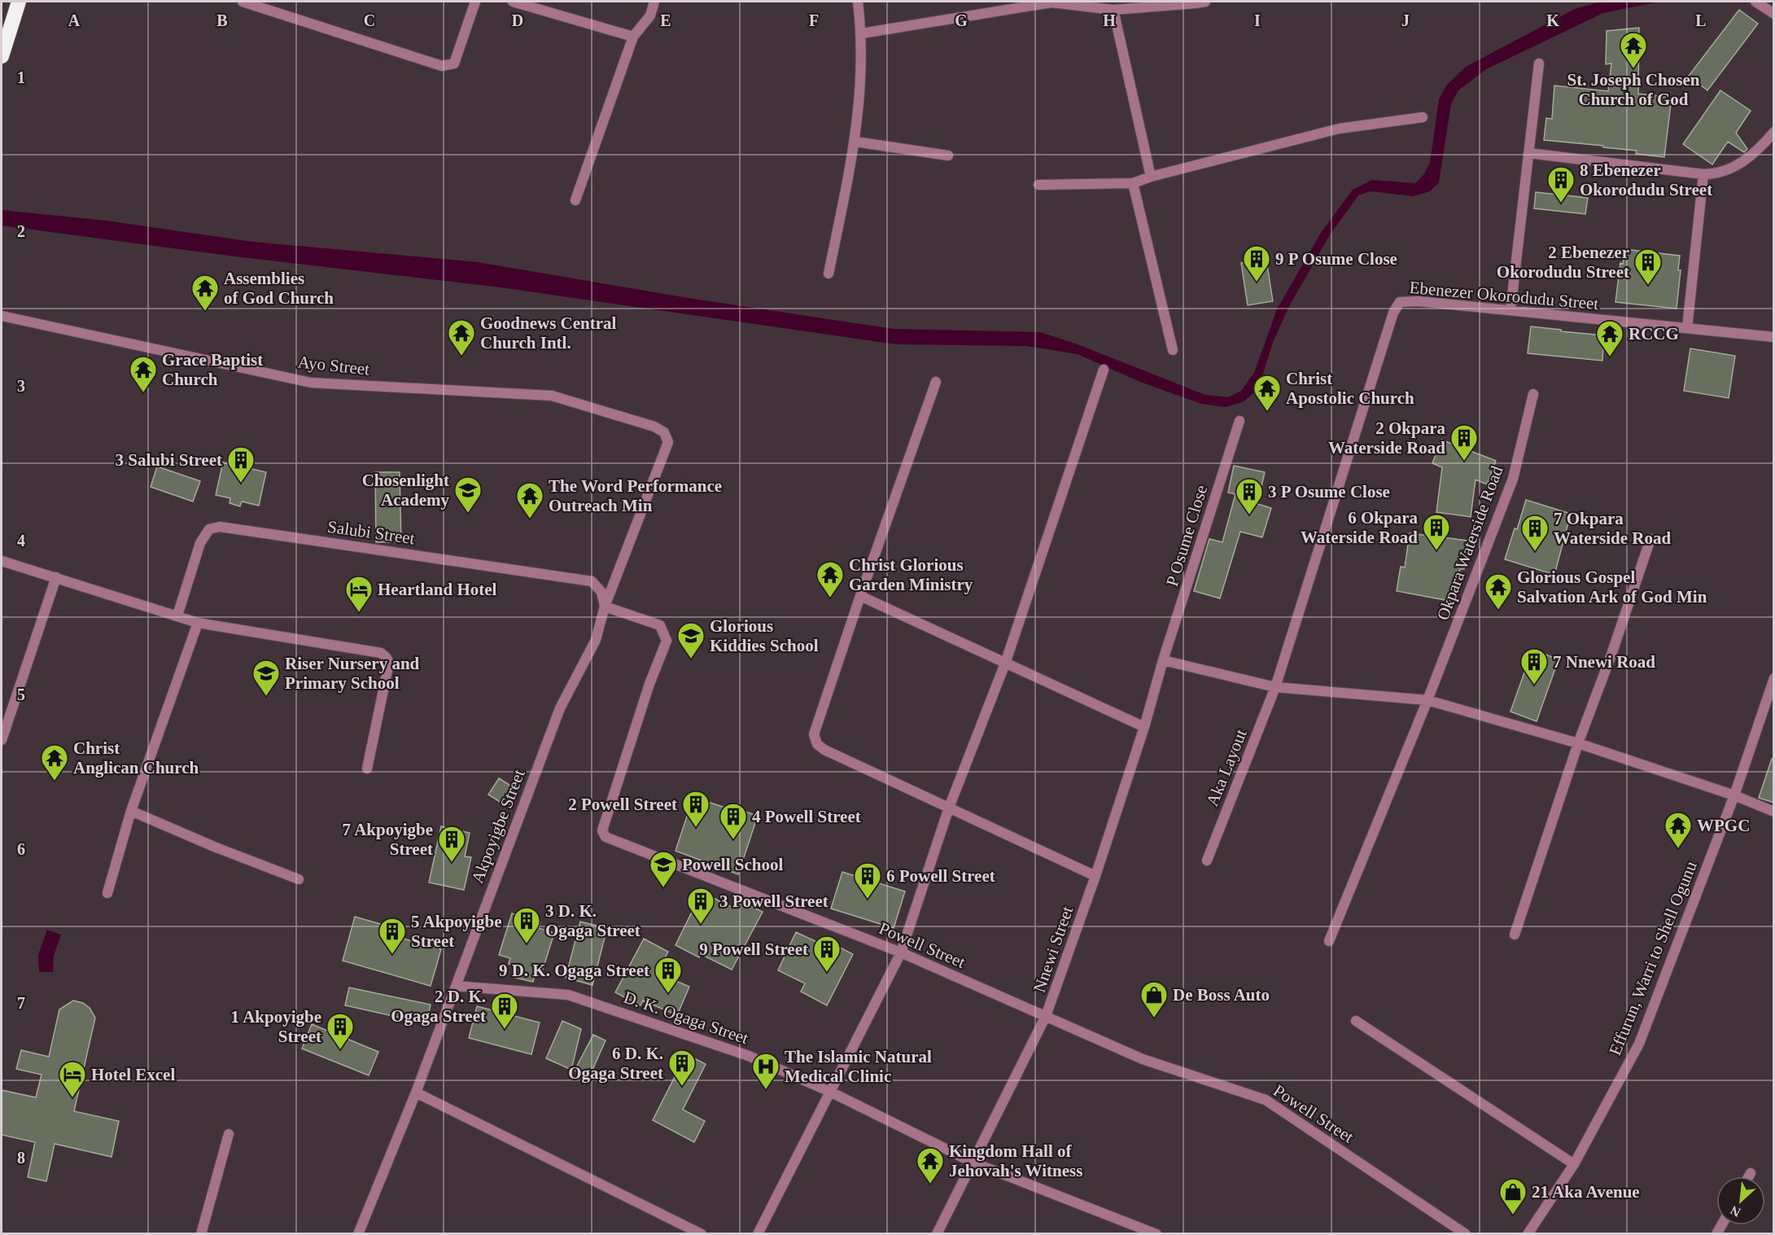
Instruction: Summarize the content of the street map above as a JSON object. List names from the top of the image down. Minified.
{"streets":{"street":["Ebenezer Okorodudu Street","Ayo Street","Salubi Street","P Osume Close","Okpara Waterside Road","Aka Layout","Akpoyigbe Street","Powell Street","Nnewi Street","Effurun, Warri to Shell Ogunu","D. K. Ogaga Street"]},"crossings":[["Ebenezer Okorodudu Street","Aka Layout"],["Ayo Street","Akpoyigbe Street"],["Salubi Street","Akpoyigbe Street"],["Salubi Street","Powell Street"],["P Osume Close","Nnewi Street"],["Akpoyigbe Street","Powell Street"],["Akpoyigbe Street","D. K. Ogaga Street"],["Powell Street","Nnewi Street"],["Nnewi Street","D. K. Ogaga Street"]],"places":{"temple":["St. Joseph Chosen Church of God","Assemblies of God Church","Goodnews Central Church Intl.","RCCG","Grace Baptist Church","Christ Apostolic Church","The Word Performance Outreach Min","Christ Glorious Garden Ministry","Glorious Gospel Salvation Ark of God Min","Christ Anglican Church","WPGC","Kingdom Hall of Jehovah's Witness"],"building":["8 Ebenezer Okorodudu Street","9 P Osume Close","2 Ebenezer Okorodudu Street","2 Okpara Waterside Road","3 Salubi Street","3 P Osume Close","6 Okpara Waterside Road","7 Okpara Waterside Road","7 Nnewi Road","2 Powell Street","4 Powell Street","7 Akpoyigbe Street","6 Powell Street","3 Powell Street","3 D. K. Ogaga Street","5 Akpoyigbe Street","9 Powell Street","9 D. K. Ogaga Street","2 D. K. Ogaga Street","1 Akpoyigbe Street","6 D. K. Ogaga Street"],"school or university":["Chosenlight Academy","Glorious Kiddies School","Riser Nursery and Primary School","Powell School"],"hotel":["Heartland Hotel","Hotel Excel"],"shop":["De Boss Auto","21 Aka Avenue"],"hospital":["The Islamic Natural Medical Clinic"]},"north":"bottom left","grid":{"columns":["A","B","C","D","E","F","G","H","I","J","K","L"],"rows":["1","2","3","4","5","6","7","8"]}}
